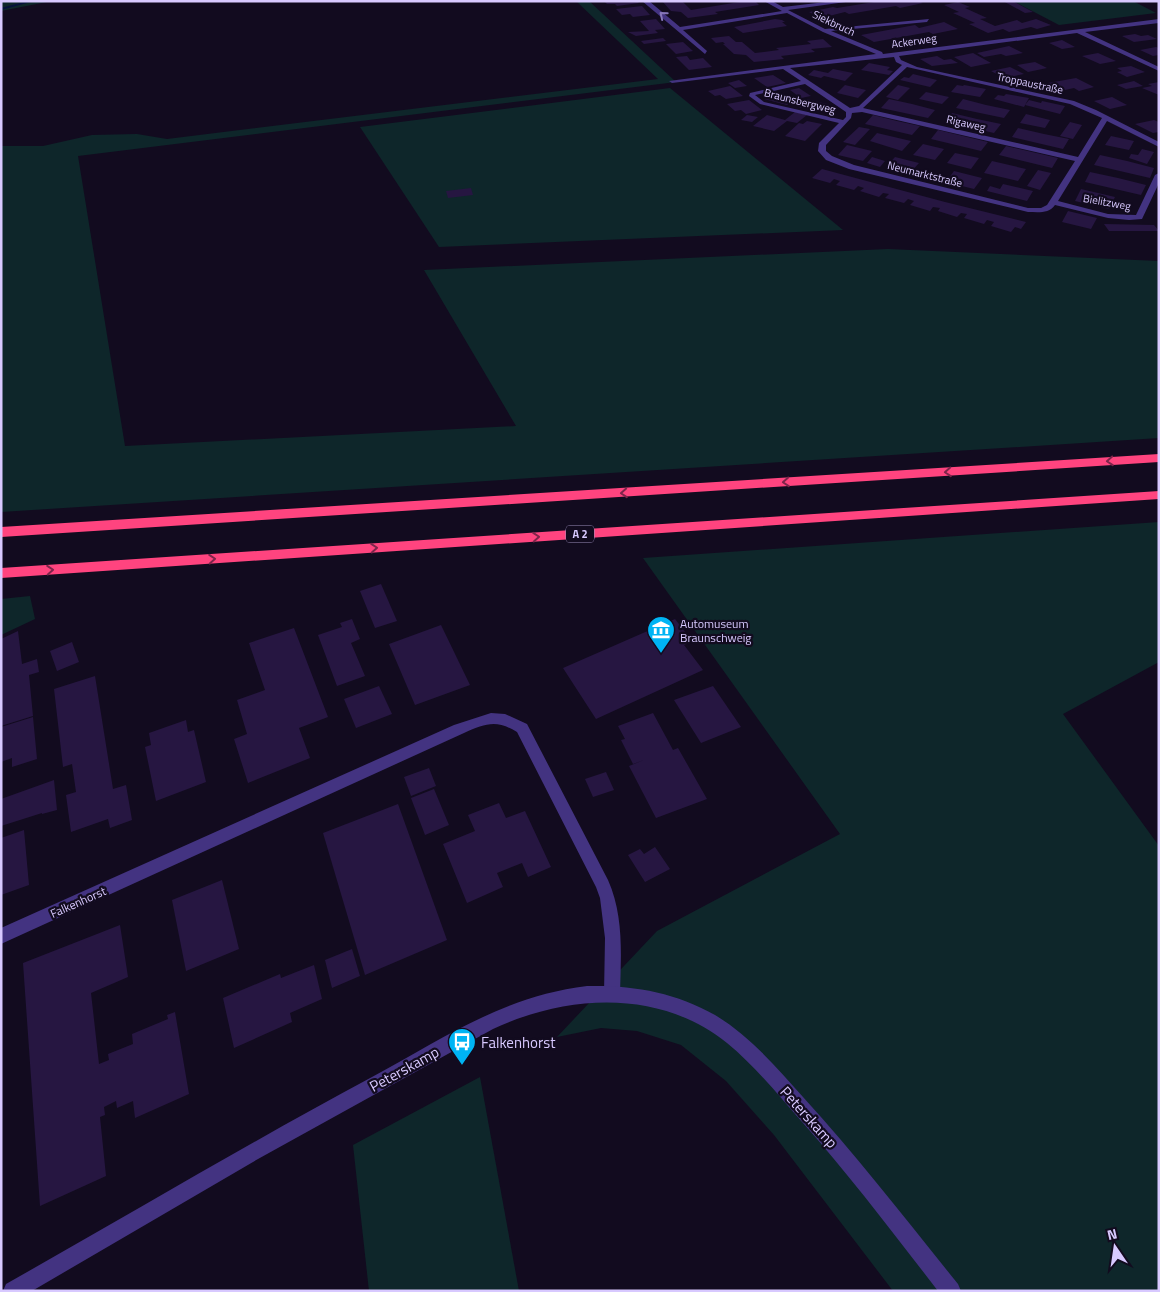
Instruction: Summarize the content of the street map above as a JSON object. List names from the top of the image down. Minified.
{"streets":{"highway":["A 2"],"street":["Siekbruch","Ackerweg","Troppaustraße","Braunsbergweg","Rigaweg","Neumarktstraße","Bielitzweg","Falkenhorst","Peterskamp"]},"crossings":[["Siekbruch","Ackerweg"],["Siekbruch","Troppaustraße"],["Ackerweg","Troppaustraße"],["Braunsbergweg","Neumarktstraße"],["Rigaweg","Neumarktstraße"],["Neumarktstraße","Bielitzweg"],["Falkenhorst","Peterskamp"]],"places":{"museum":["Automuseum Braunschweig"],"bus stop":["Falkenhorst"]},"north":"top"}
